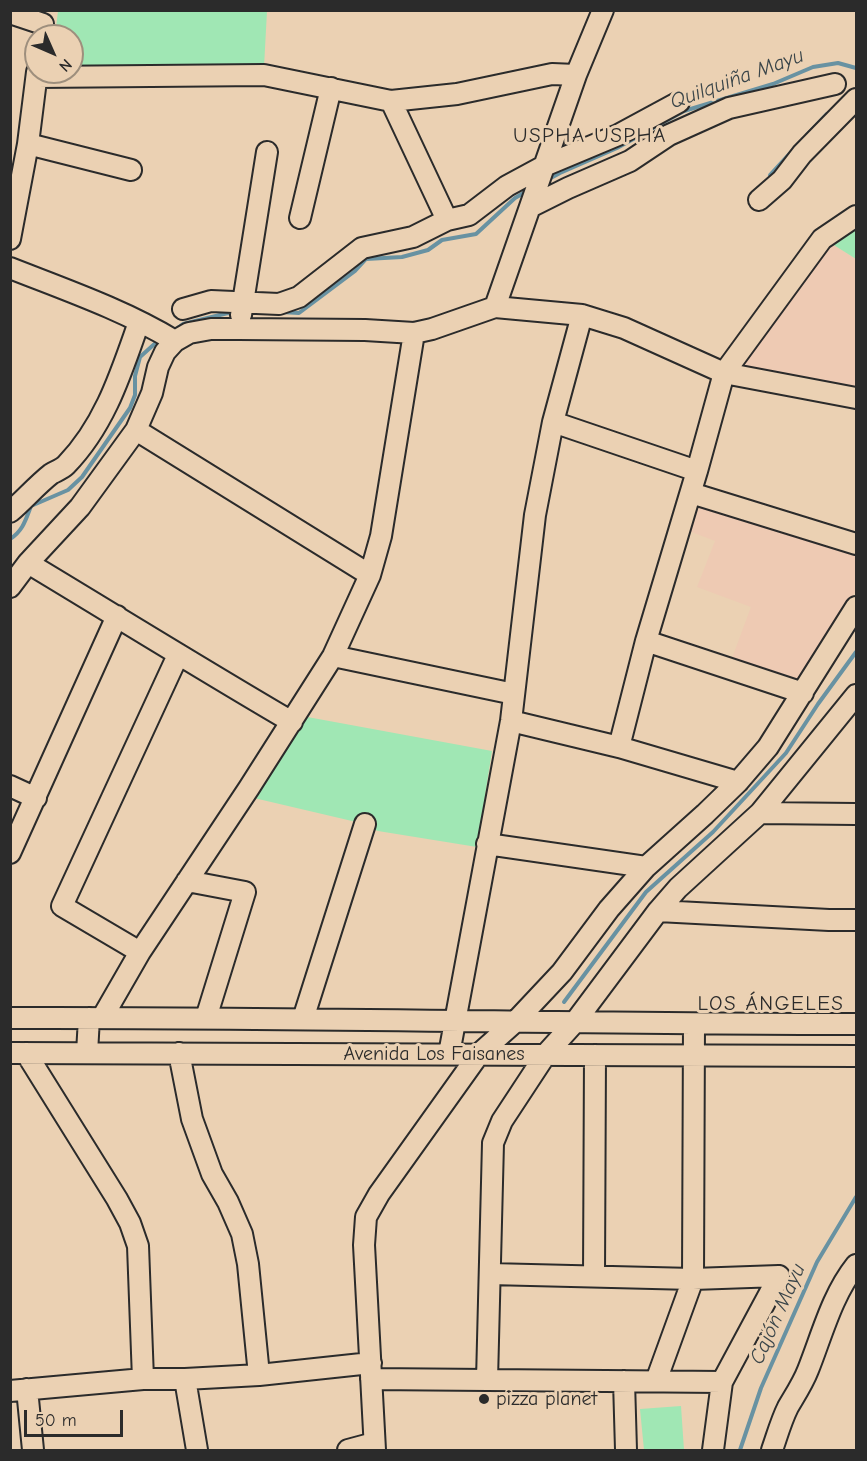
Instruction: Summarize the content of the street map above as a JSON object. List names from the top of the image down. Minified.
{"streets":{"street":["Avenida Los Faisanes"]},"districts":["USPHA USPHA","LOS ÁNGELES"],"water":["Quilquiña Mayu","Cajón Mayu"],"places":["pizza planet"],"scale_bar":"50 m","north":"bottom right"}
